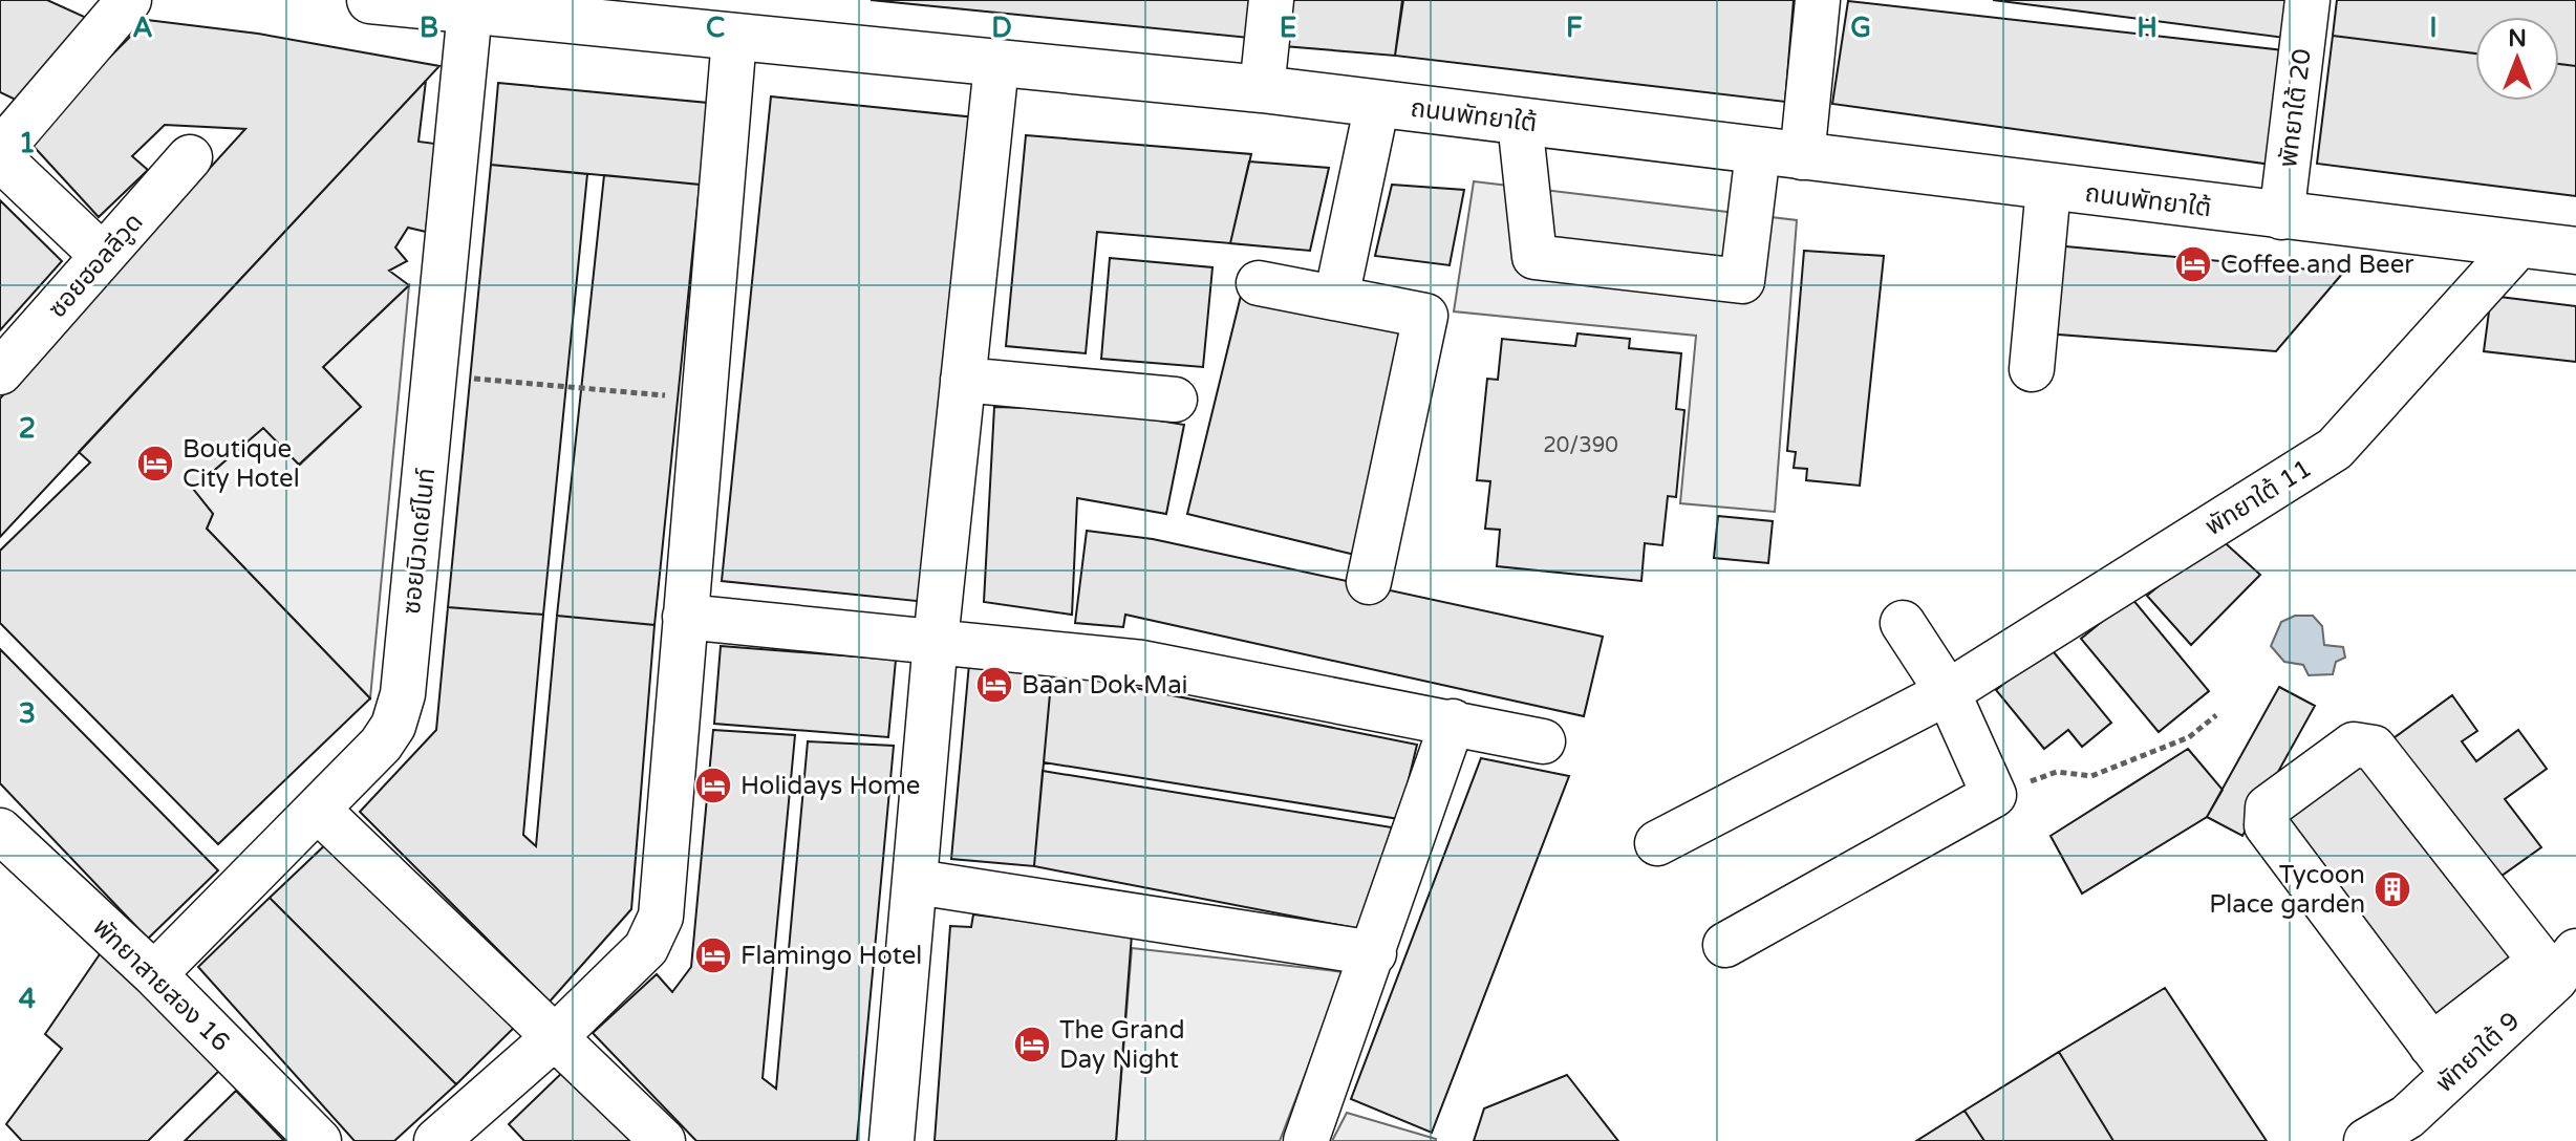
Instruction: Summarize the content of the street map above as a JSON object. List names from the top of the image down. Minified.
{"streets":{"main road":["ถนนพัทยาใต้"],"street":["พัทยาใต้ 20","ซอยฮอลลีวูด","พัทยาใต้ 11","ซอยนิวเดย์ไนท์","พัทยาสายสอง 16","พัทยาใต้ 9"]},"crossings":[["พัทยาใต้ 20","ถนนพัทยาใต้"],["ถนนพัทยาใต้","พัทยาใต้ 11"],["ถนนพัทยาใต้","ซอยนิวเดย์ไนท์"],["ซอยนิวเดย์ไนท์","พัทยาสายสอง 16"]],"places":{"hotel":["Coffee and Beer","Boutique City Hotel","Baan Dok Mai","Holidays Home","Flamingo Hotel","The Grand Day Night"],"building":["Tycoon Place garden"]},"house_numbers":["20/390"],"north":"top","grid":{"columns":["A","B","C","D","E","F","G","H","I"],"rows":["1","2","3","4"]}}
